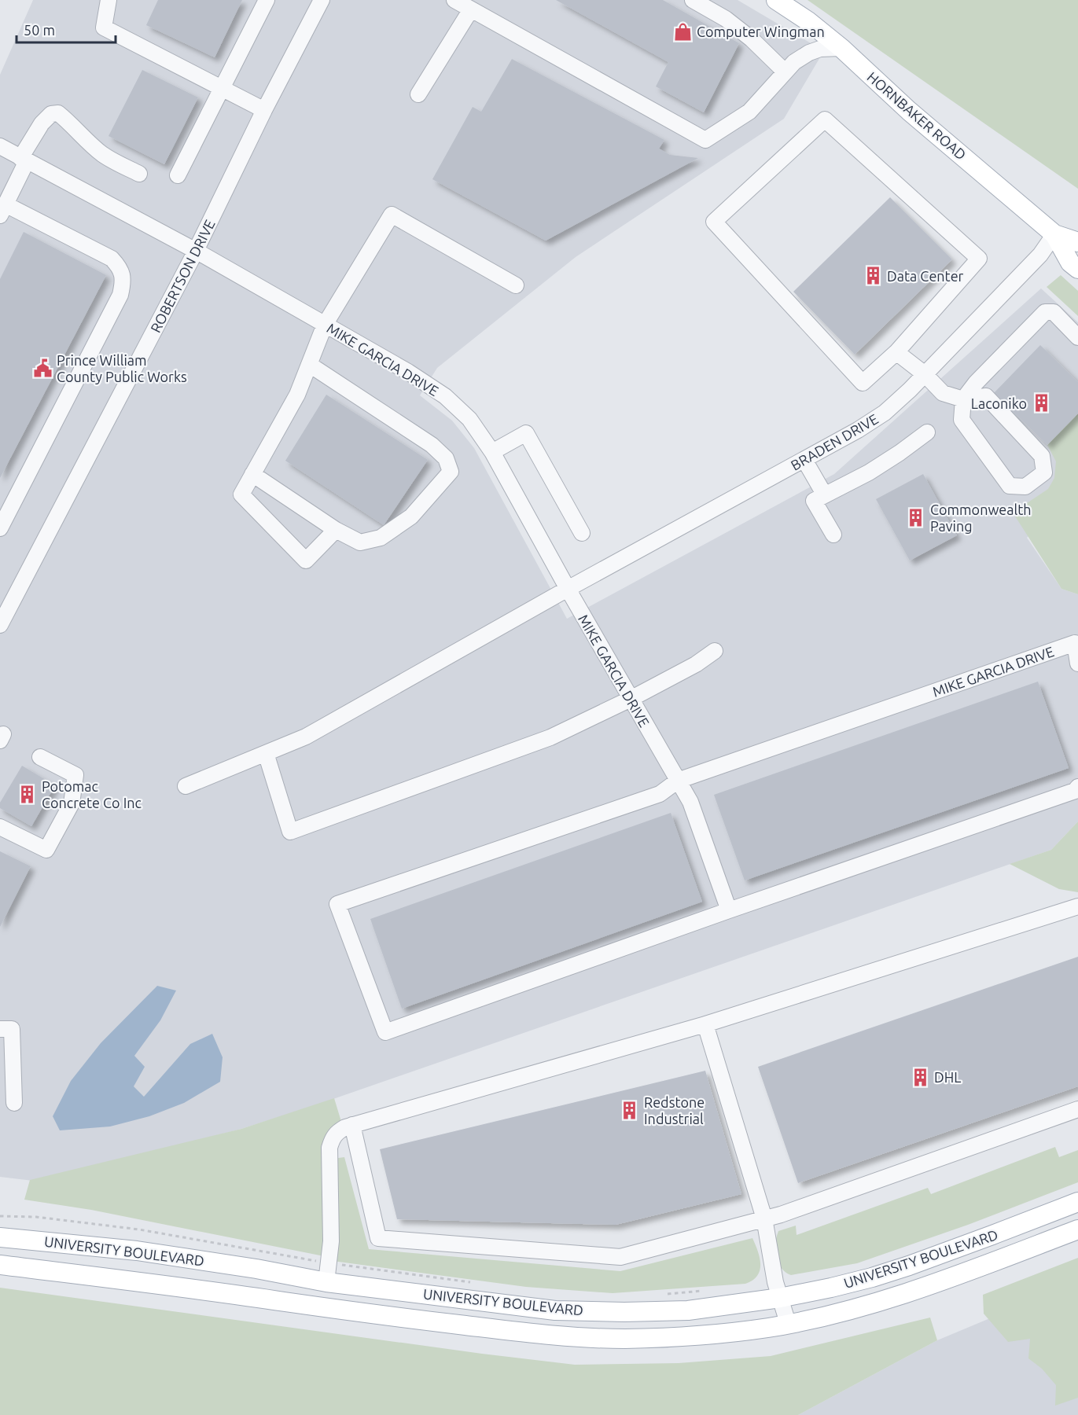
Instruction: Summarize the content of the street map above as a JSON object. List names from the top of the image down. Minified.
{"streets":{"main road":["HORNBAKER ROAD","UNIVERSITY BOULEVARD"],"street":["ROBERTSON DRIVE","MIKE GARCIA DRIVE","BRADEN DRIVE"]},"crossings":[["HORNBAKER ROAD","BRADEN DRIVE"],["ROBERTSON DRIVE","MIKE GARCIA DRIVE"],["MIKE GARCIA DRIVE","BRADEN DRIVE"]],"places":{"shop":["Computer Wingman"],"building":["Data Center","Laconiko","Commonwealth Paving","Potomac Concrete Co Inc","DHL","Redstone Industrial"],"public building":["Prince William County Public Works"]},"scale_bar":"50 m"}
